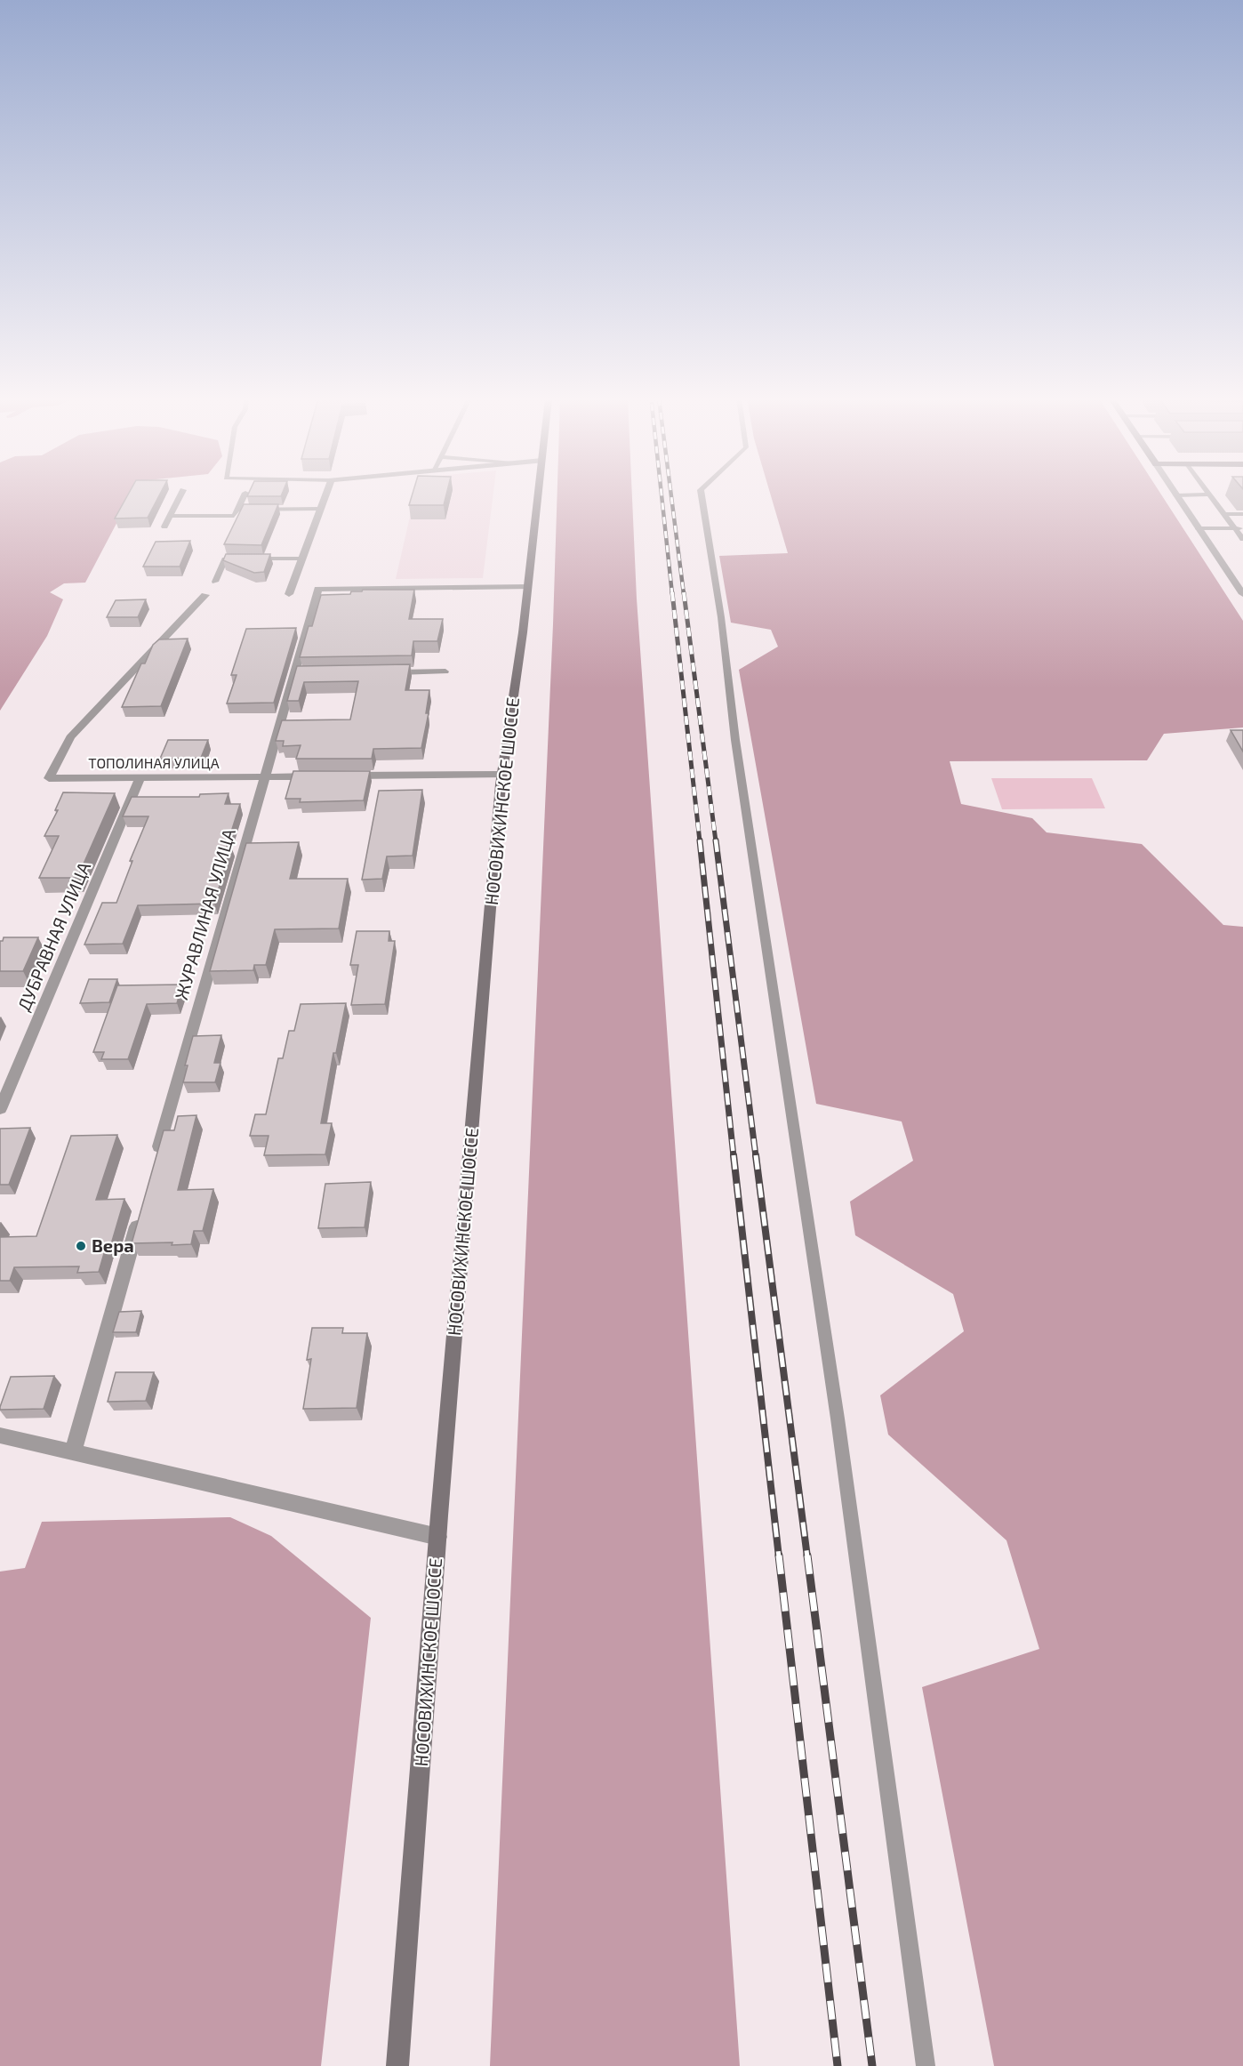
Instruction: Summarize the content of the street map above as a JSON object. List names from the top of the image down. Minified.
{"streets":{"main road":["НОСОВИХИНСКОЕ ШОССЕ"],"street":["ТОПОЛИНАЯ УЛИЦА","ЖУРАВЛИНАЯ УЛИЦА","ДУБРАВНАЯ УЛИЦА"]},"crossings":[["ТОПОЛИНАЯ УЛИЦА","ЖУРАВЛИНАЯ УЛИЦА"],["ТОПОЛИНАЯ УЛИЦА","ДУБРАВНАЯ УЛИЦА"],["НОСОВИХИНСКОЕ ШОССЕ","ЖУРАВЛИНАЯ УЛИЦА"]],"places":["Вера"]}
